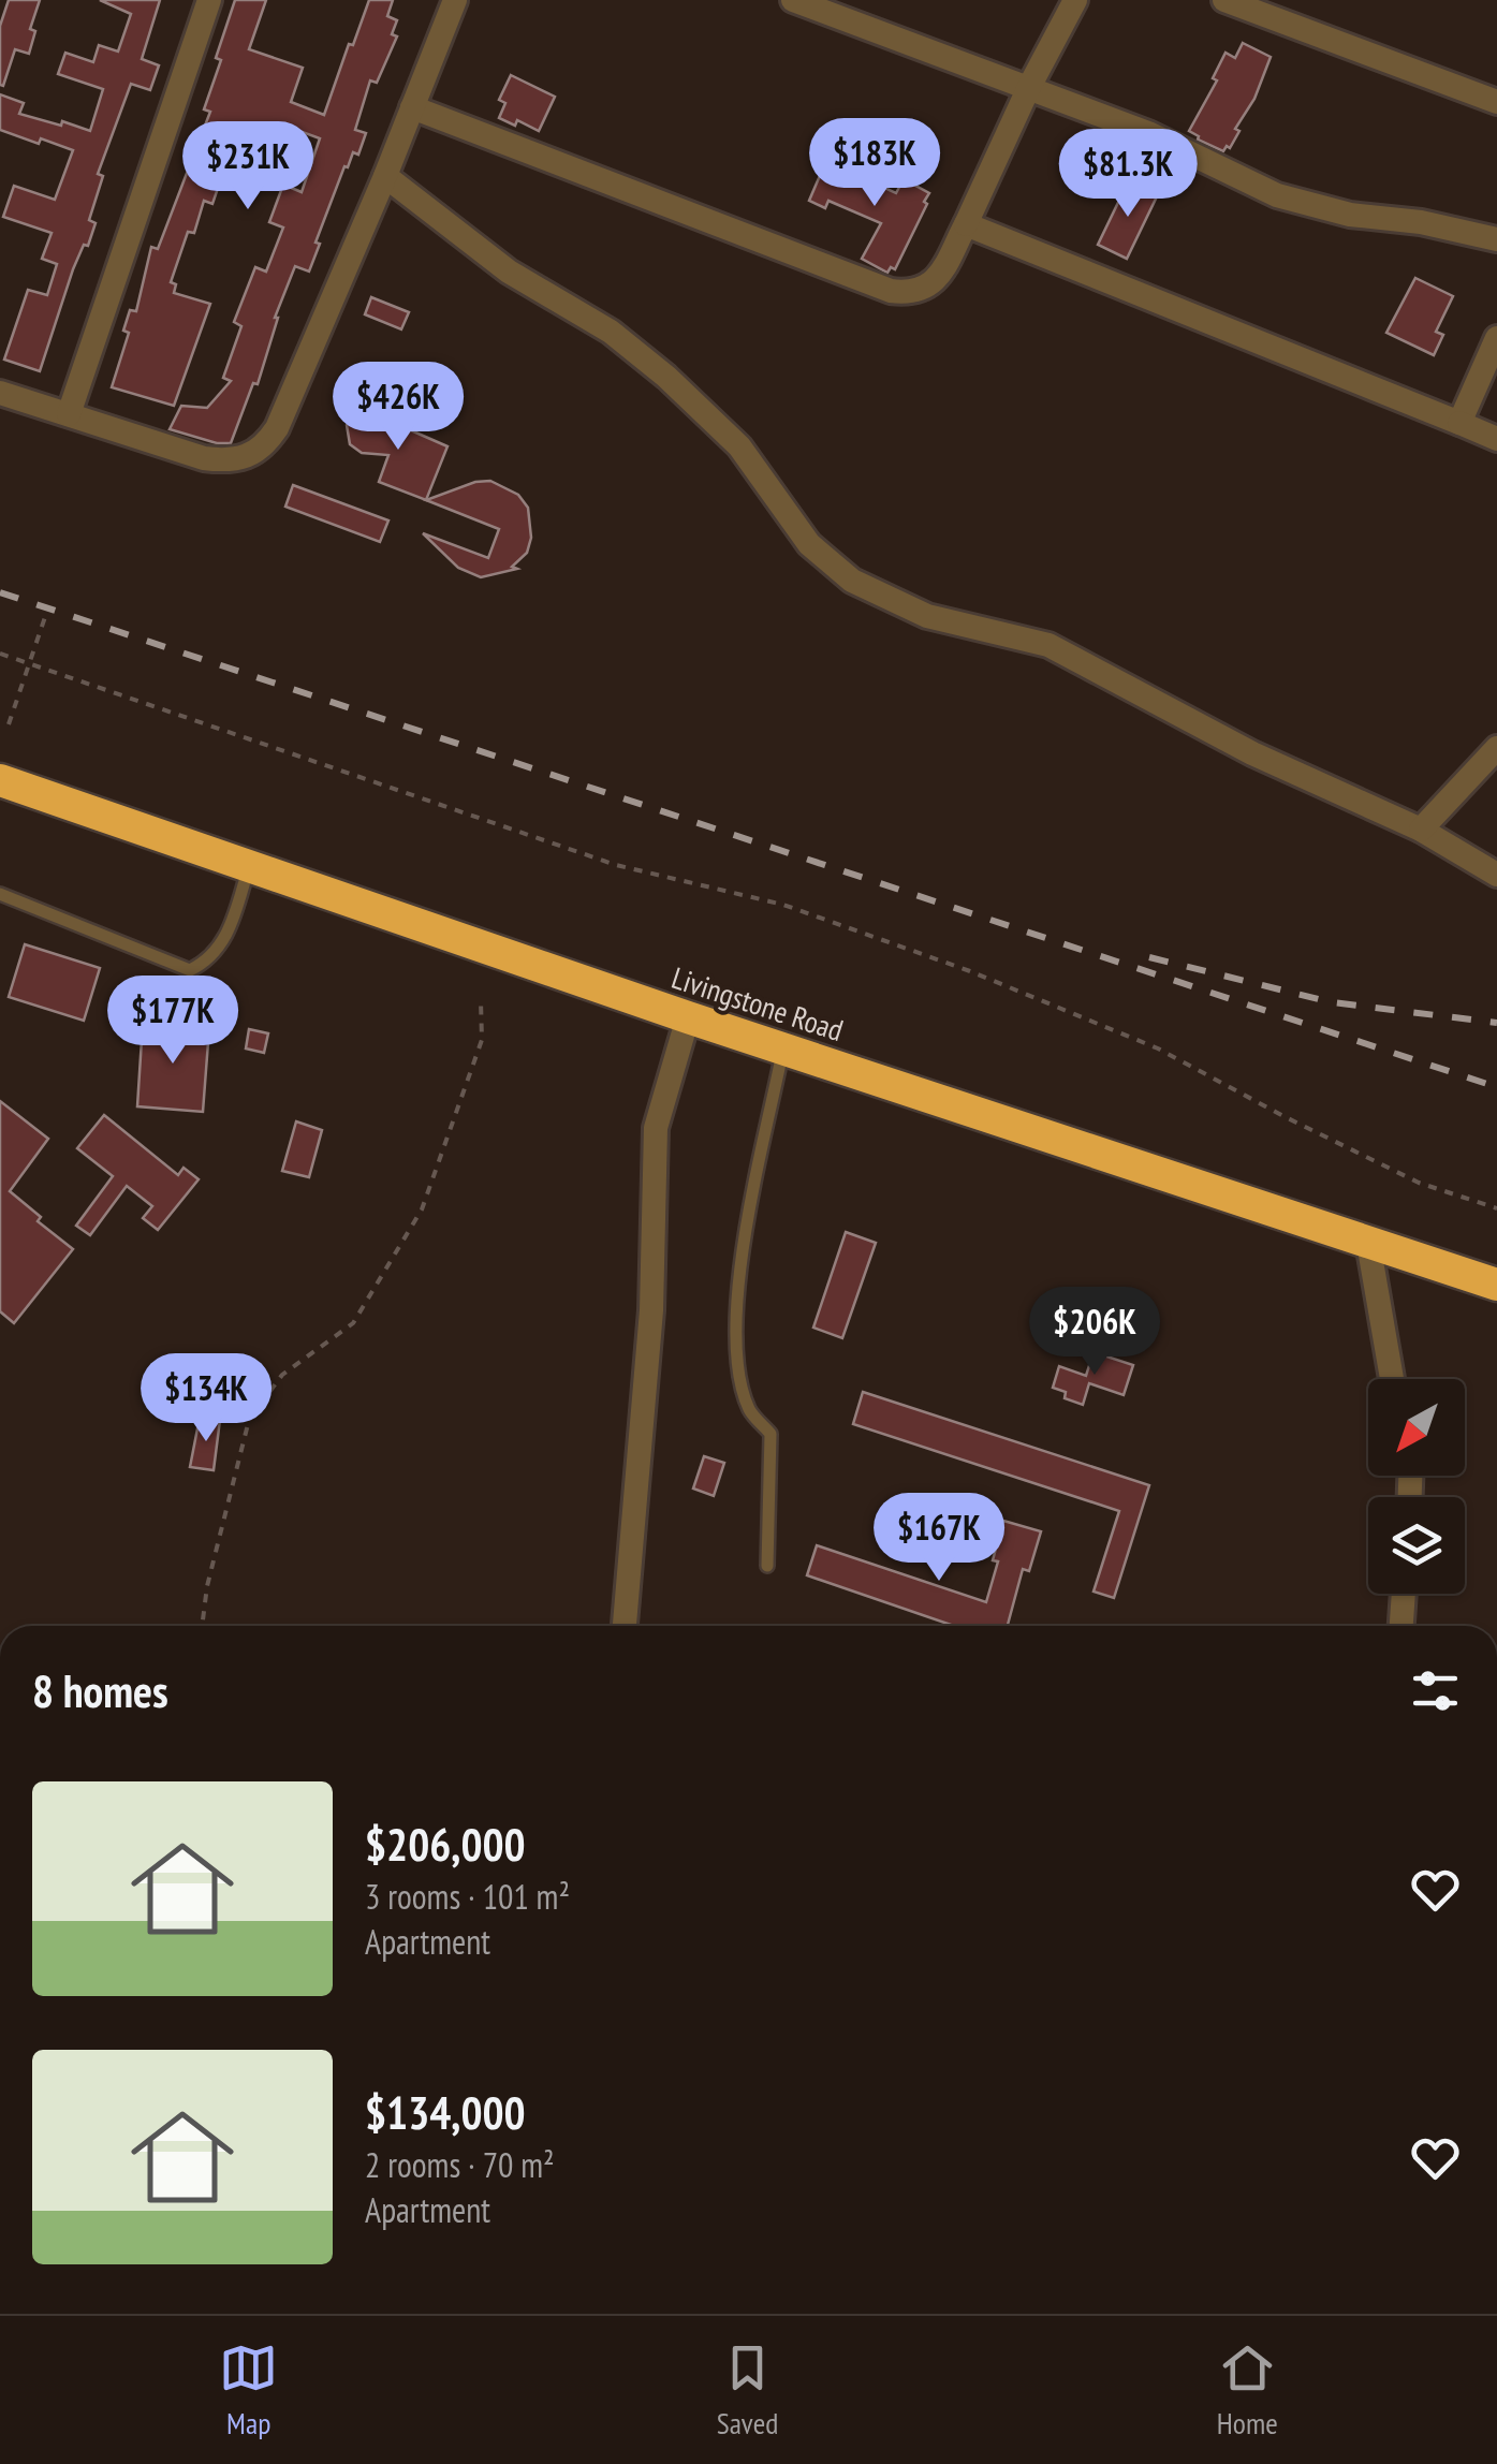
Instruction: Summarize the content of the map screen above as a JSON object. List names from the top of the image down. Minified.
{"streets":{"highway":["Livingstone Road"]},"north":"bottom left","page":{"price":["$183K","$231K","$81.3K","$426K","$177K","$206K","$134K","$167K"],"heading":"8 homes","list":[{"name":"$206,000","note":"3 rooms · 101 m² · Apartment"},{"name":"$134,000","note":"2 rooms · 70 m² · Apartment"}],"tabs":["Map","Saved","Home"]}}
